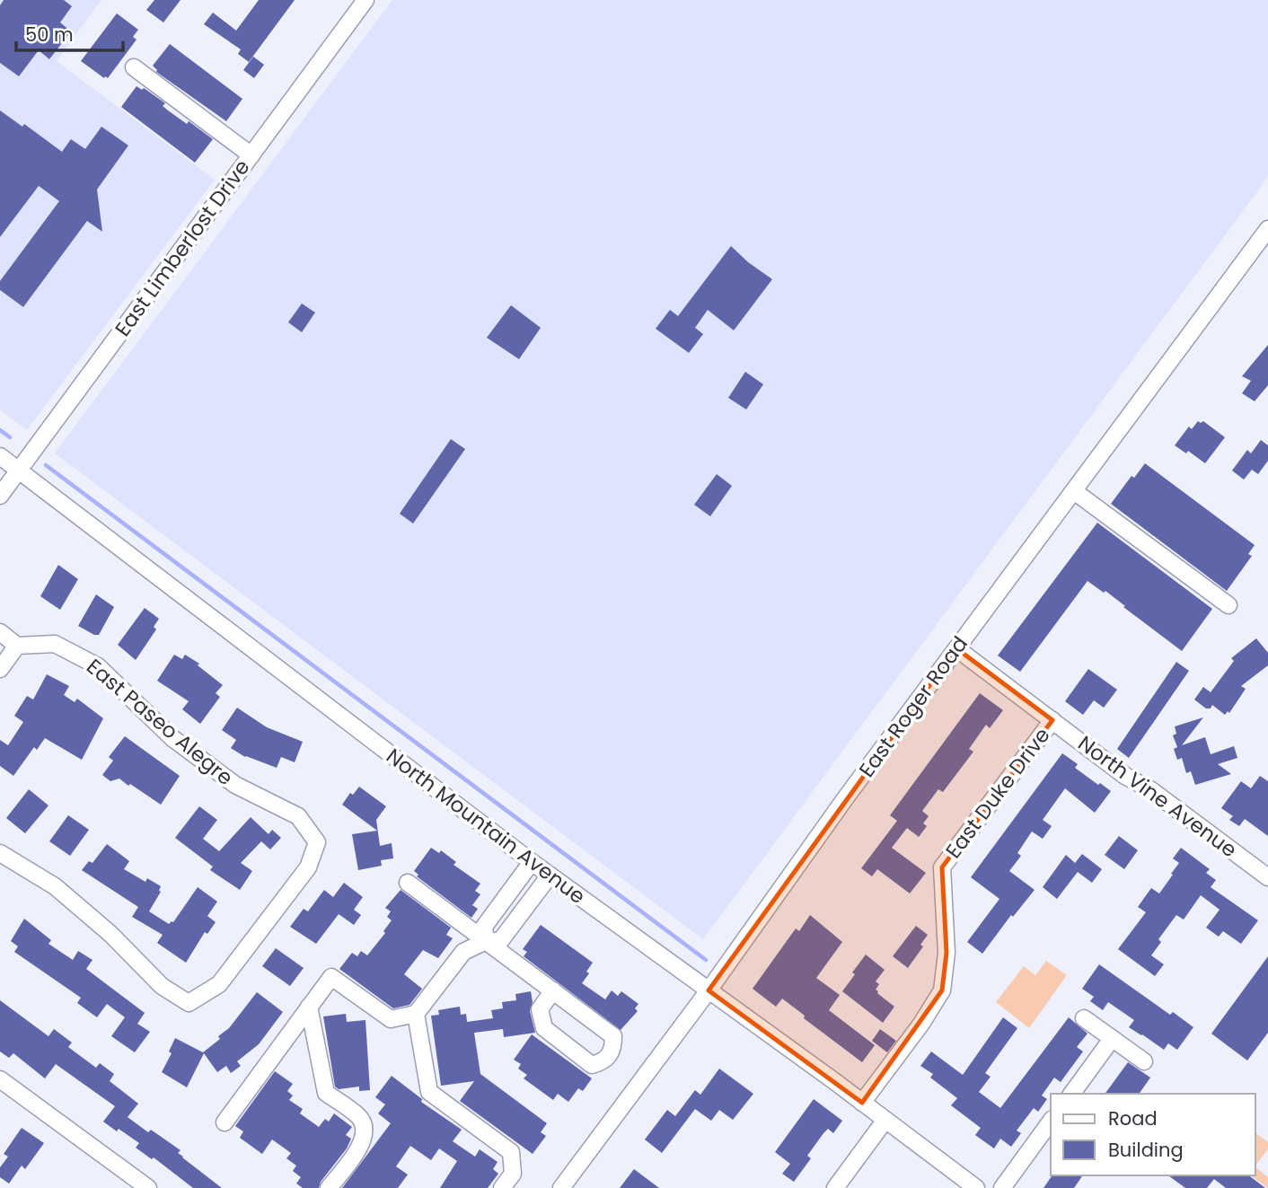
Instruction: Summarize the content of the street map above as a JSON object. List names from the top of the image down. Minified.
{"streets":{"street":["East Limberlost Drive","East Roger Road","East Paseo Alegre","East Duke Drive","North Vine Avenue","North Mountain Avenue"]},"crossings":[["East Limberlost Drive","North Mountain Avenue"],["East Roger Road","North Vine Avenue"],["East Roger Road","North Mountain Avenue"],["East Duke Drive","North Vine Avenue"],["East Duke Drive","North Mountain Avenue"]],"legend":["Road","Building"],"scale_bar":"50 m"}
